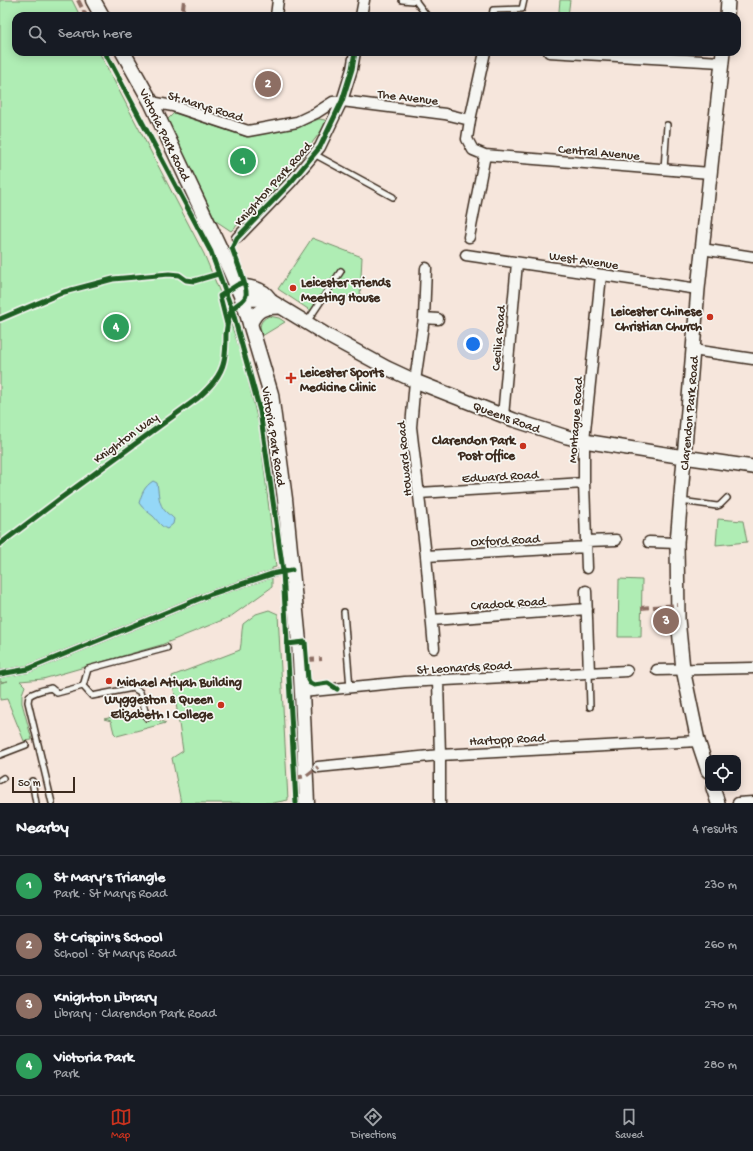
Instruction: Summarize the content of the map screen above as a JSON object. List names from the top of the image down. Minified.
{"streets":{"main road":["Victoria Park Road"],"street":["The Avenue","St Marys Road","Central Avenue","Knighton Park Road","West Avenue","Cecilia Road","Clarendon Park Road","Queens Road","Montague Road","Howard Road","Edward Road","Oxford Road","Cradock Road","St Leonards Road","Hartopp Road"],"cycle path":["Knighton Way"]},"crossings":[["The Avenue","St Marys Road"],["The Avenue","Knighton Park Road"],["St Marys Road","Victoria Park Road"],["St Marys Road","Knighton Park Road"],["Victoria Park Road","Queens Road"],["Victoria Park Road","St Leonards Road"],["Central Avenue","Clarendon Park Road"],["West Avenue","Cecilia Road"],["West Avenue","Clarendon Park Road"],["West Avenue","Montague Road"],["Cecilia Road","Queens Road"],["Clarendon Park Road","Queens Road"],["Clarendon Park Road","Hartopp Road"],["Queens Road","Montague Road"],["Queens Road","Howard Road"],["Montague Road","Edward Road"],["Montague Road","Oxford Road"],["Howard Road","Edward Road"],["Howard Road","Oxford Road"],["Howard Road","Cradock Road"]],"places":{"other":["Leicester Friends Meeting House","Leicester Chinese Christian Church","Clarendon Park Post Office","Michael Atiyah Building","Wyggeston & Queen Elizabeth I College"],"health":["Leicester Sports Medicine Clinic"]},"scale_bar":"50 m","page":{"search":"Search here","pins":["2","1","4","3"],"scale":"50 m","heading":["Nearby","4 results"],"list":[{"mark":"1","name":"St Mary’s Triangle","note":"Park · St Marys Road","value":"230 m"},{"mark":"2","name":"St Crispin's School","note":"School · St Marys Road","value":"260 m"},{"mark":"3","name":"Knighton Library","note":"Library · Clarendon Park Road","value":"270 m"},{"mark":"4","name":"Victoria Park","note":"Park","value":"280 m"}],"nav":["Map","Directions","Saved"]}}
